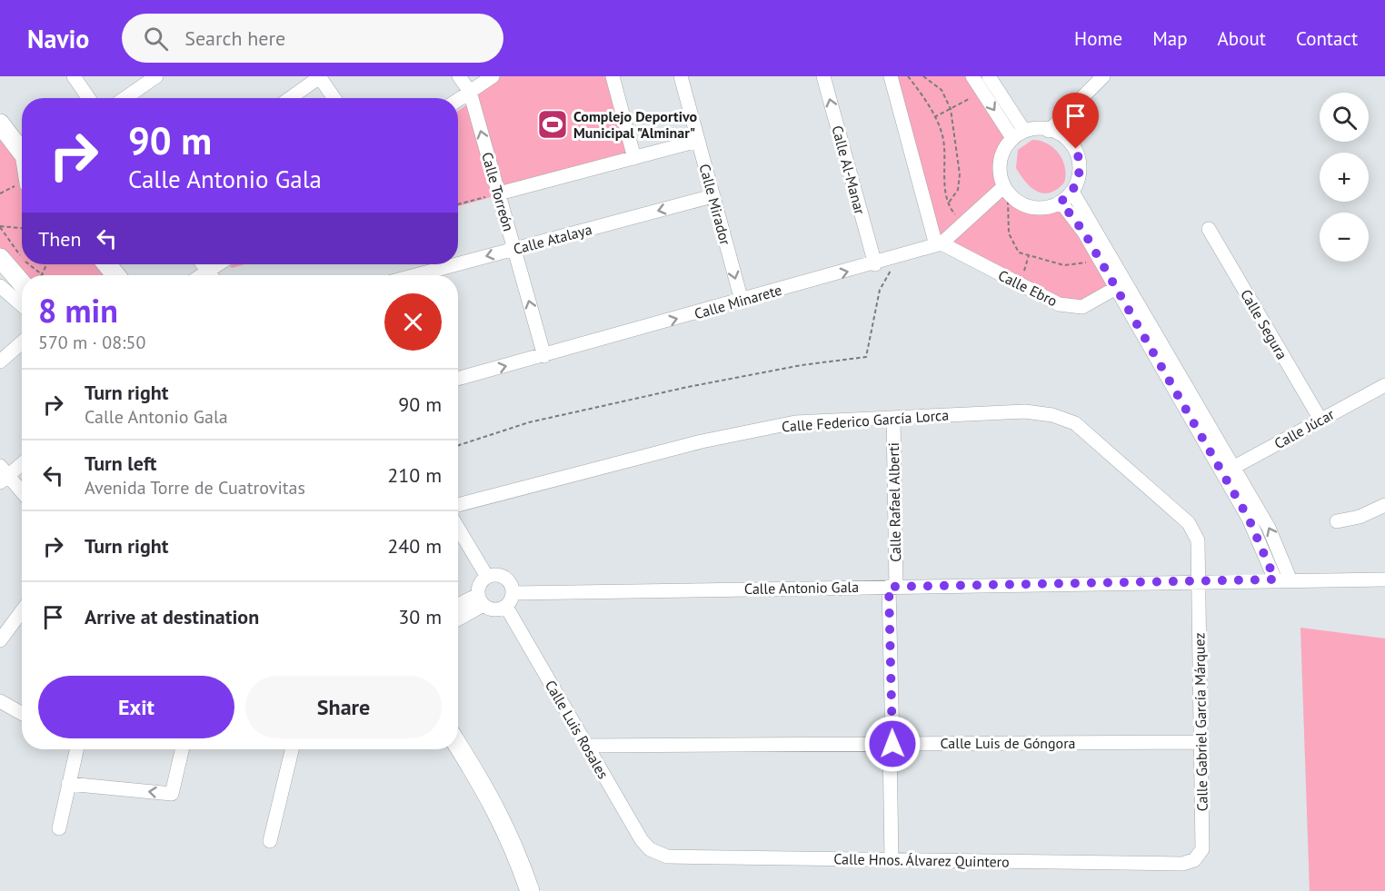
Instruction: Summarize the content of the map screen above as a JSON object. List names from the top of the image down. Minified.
{"streets":{"street":["Calle Al-Manar","Calle Torreón","Calle Mirador","Calle Atalaya","Calle Ebro","Calle Minarete","Calle Segura","Calle Federico García Lorca","Calle Júcar","Calle Rafael Alberti","Calle Antonio Gala","Calle Gabriel García Márquez","Calle Luis Rosales","Calle Luis de Góngora","Calle Hnos. Álvarez Quintero"]},"crossings":[["Calle Al-Manar","Calle Minarete"],["Calle Torreón","Calle Atalaya"],["Calle Torreón","Calle Minarete"],["Calle Mirador","Calle Atalaya"],["Calle Mirador","Calle Minarete"],["Calle Ebro","Calle Minarete"],["Calle Segura","Calle Júcar"],["Calle Federico García Lorca","Calle Rafael Alberti"],["Calle Federico García Lorca","Calle Antonio Gala"],["Calle Federico García Lorca","Calle Gabriel García Márquez"],["Calle Rafael Alberti","Calle Antonio Gala"],["Calle Rafael Alberti","Calle Luis de Góngora"],["Calle Rafael Alberti","Calle Hnos. Álvarez Quintero"],["Calle Antonio Gala","Calle Gabriel García Márquez"],["Calle Antonio Gala","Calle Luis Rosales"],["Calle Gabriel García Márquez","Calle Luis de Góngora"],["Calle Gabriel García Márquez","Calle Hnos. Álvarez Quintero"],["Calle Luis Rosales","Calle Luis de Góngora"],["Calle Luis Rosales","Calle Hnos. Álvarez Quintero"]],"one_way":["Calle Torreón","Calle Mirador","Calle Minarete"],"places":{"sports":["Complejo Deportivo Municipal \"Alminar\""]},"page":{"header":"Navio","search":"Search here","nav":["Home","Map","About","Contact"],"map_buttons":["+","−"],"turn":["90 m","Calle Antonio Gala"],"then":"Then","heading":["8 min","570 m · 08:50"],"list":[{"name":"Turn right","note":"Calle Antonio Gala","value":"90 m"},{"name":"Turn left","note":"Avenida Torre de Cuatrovitas","value":"210 m"},{"name":"Turn right","value":"240 m"},{"name":"Arrive at destination","value":"30 m"}],"buttons":["Exit","Share"]}}
